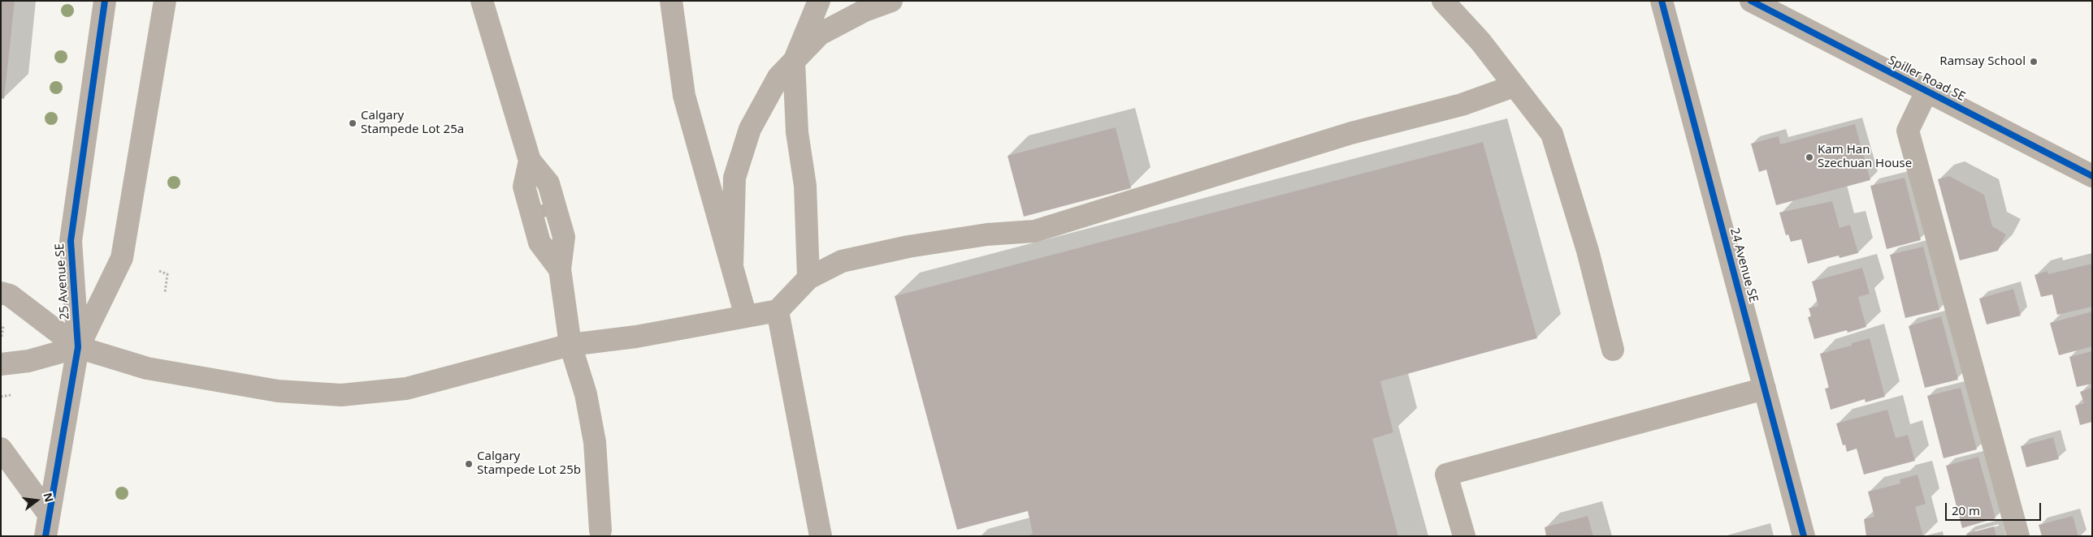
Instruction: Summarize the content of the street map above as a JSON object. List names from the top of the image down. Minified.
{"streets":{"street":["Spiller Road SE","24 Avenue SE","25 Avenue SE"]},"places":["Ramsay School","Calgary Stampede Lot 25a","Kam Han Szechuan House","Calgary Stampede Lot 25b"],"scale_bar":"20 m","north":"right"}
